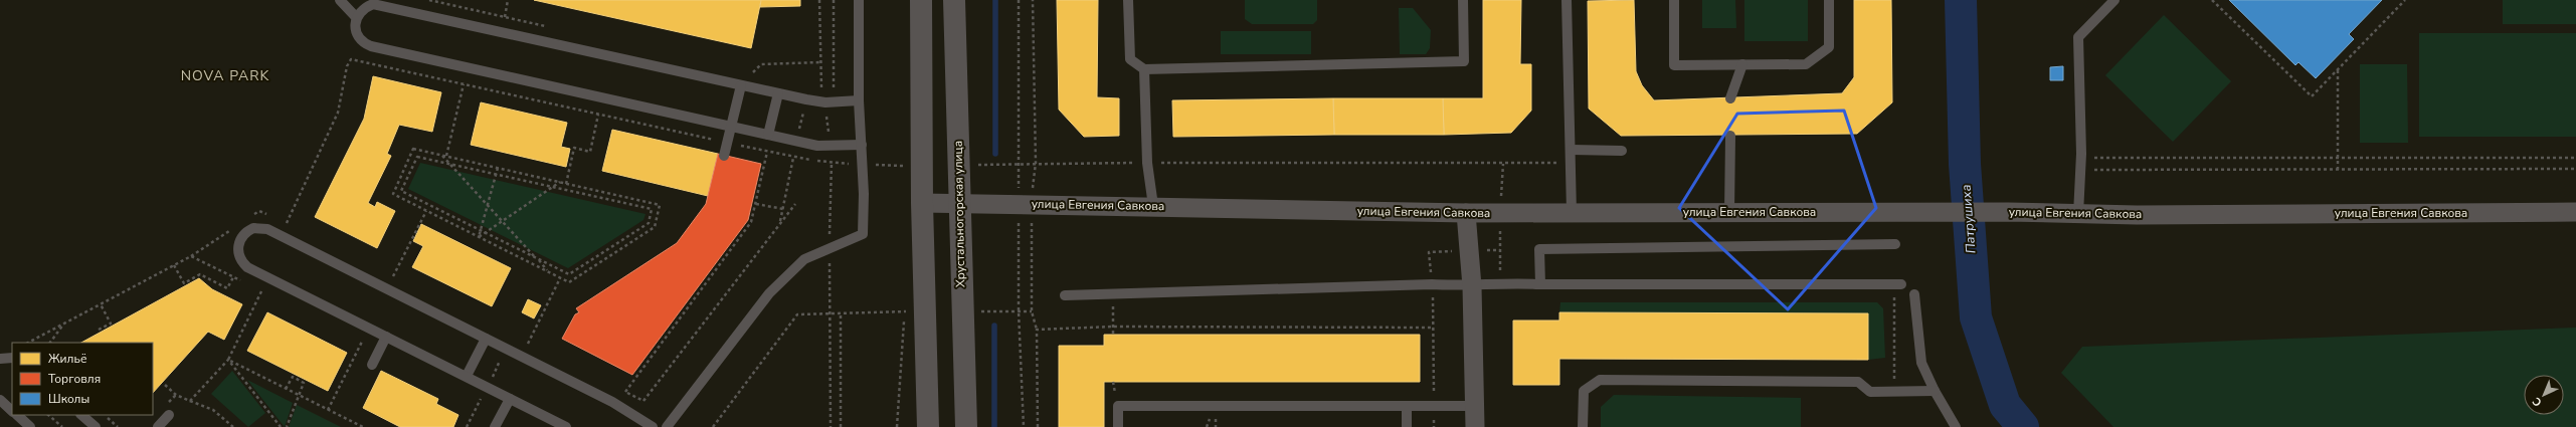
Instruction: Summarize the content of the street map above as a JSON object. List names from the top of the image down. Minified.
{"streets":{"street":["улица Евгения Савкова","Хрустальногорская улица"]},"crossings":[["улица Евгения Савкова","Хрустальногорская улица"]],"districts":["NOVA PARK"],"water":["Патрушиха"],"legend":["Жильё","Торговля","Школы"],"north":"bottom left"}
